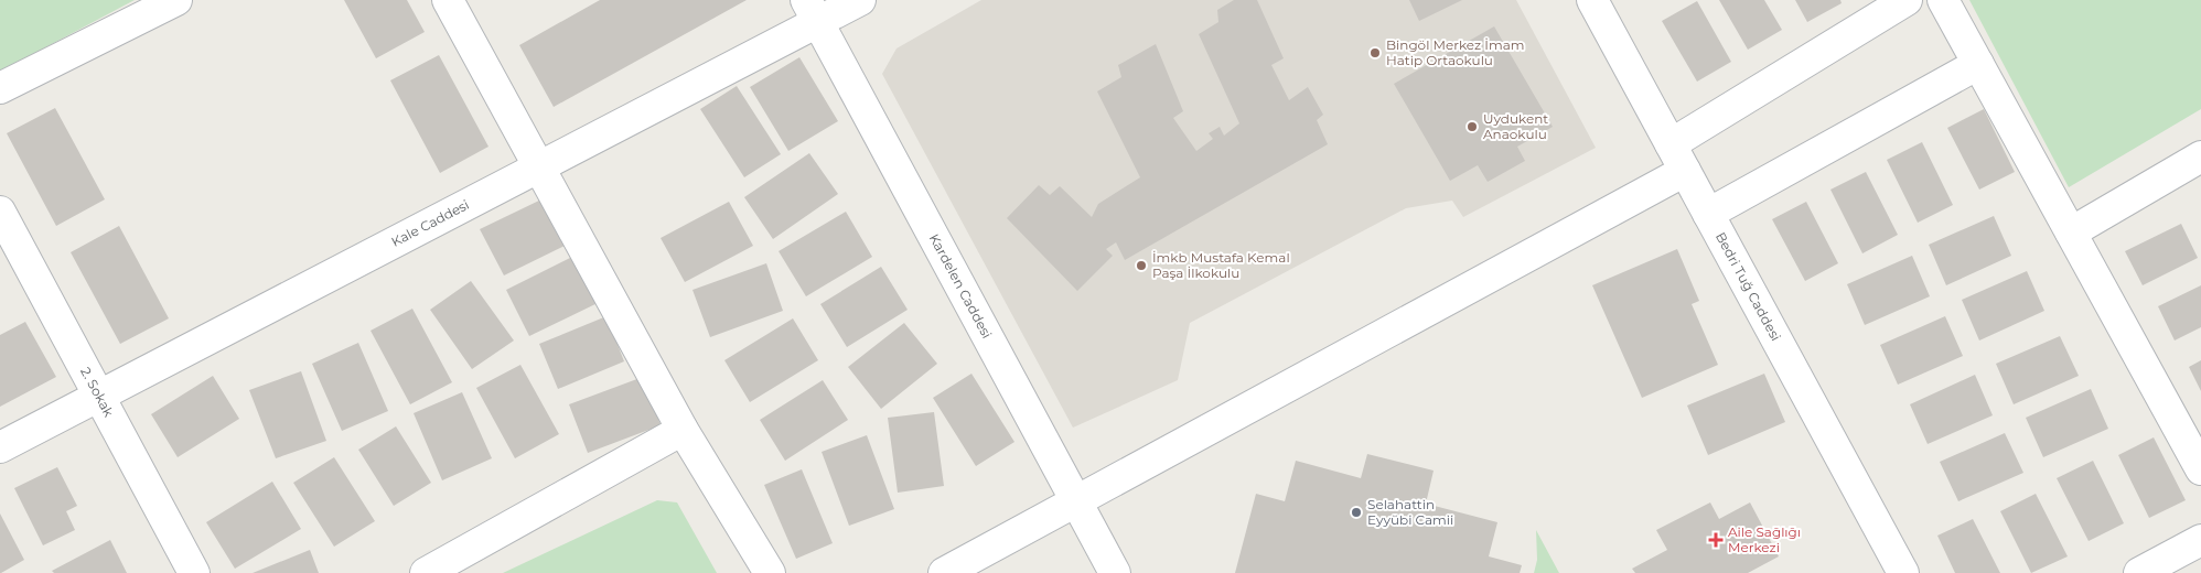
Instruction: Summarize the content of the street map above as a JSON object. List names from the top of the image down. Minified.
{"streets":{"street":["Kale Caddesi","Kardelen Caddesi","Bedri Tuğ Caddesi","2. Sokak"]},"crossings":[["Kale Caddesi","Kardelen Caddesi"],["Kale Caddesi","2. Sokak"]],"places":{"other":["Bingöl Merkez İmam Hatip Ortaokulu","Uydukent Anaokulu","İmkb Mustafa Kemal Paşa İlkokulu","Selahattin Eyyübi Camii"],"health":["Aile Sağlığı Merkezi"]}}
